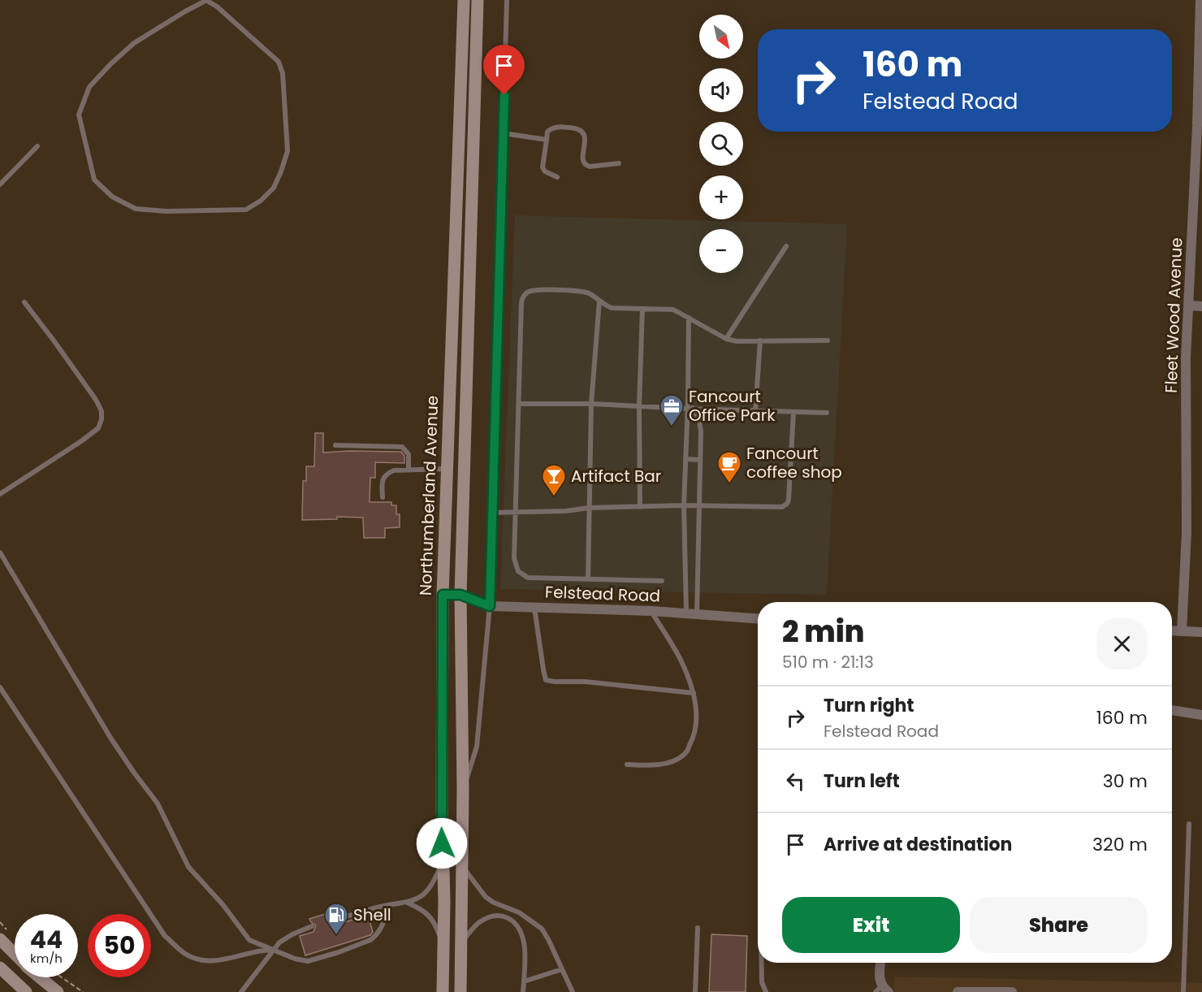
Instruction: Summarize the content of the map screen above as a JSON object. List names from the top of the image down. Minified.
{"streets":{"main road":["Northumberland Avenue"],"street":["Fleet Wood Avenue","Felstead Road"]},"crossings":[["Northumberland Avenue","Felstead Road"]],"places":{"office":["Fancourt Office Park"],"cafe":["Fancourt coffee shop"],"bar":["Artifact Bar"],"fuel station":["Shell"]},"north":"bottom right","page":{"map_buttons":["+","−"],"turn":["160 m","Felstead Road"],"heading":["2 min","510 m · 21:13"],"list":[{"name":"Turn right","note":"Felstead Road","value":"160 m"},{"name":"Turn left","value":"30 m"},{"name":"Arrive at destination","value":"320 m"}],"buttons":["Exit","Share"],"speed":"44 km/h","limit":"50"}}
